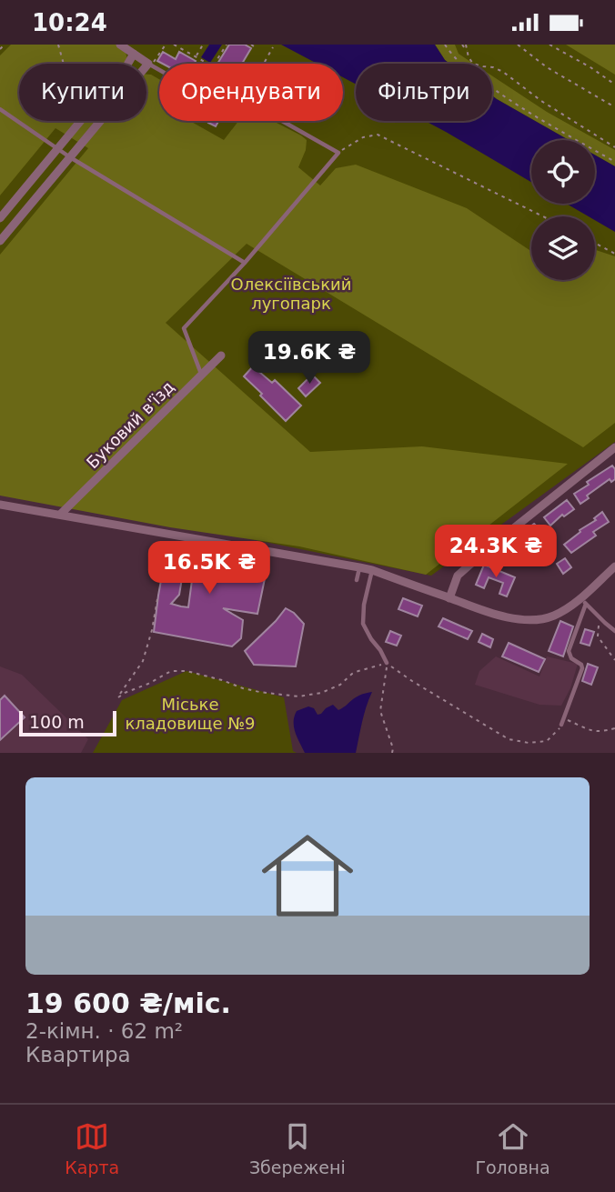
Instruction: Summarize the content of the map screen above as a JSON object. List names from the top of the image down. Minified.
{"streets":{"street":["Буковий в'їзд"]},"parks":["Олексіївський лугопарк","Міське кладовище №9"],"scale_bar":"100 m","page":{"status":"10:24","chip":["Купити","Орендувати","Фільтри"],"price":["19.6K ₴","24.3K ₴","16.5K ₴"],"scale":"100 m","list":[{"name":"19 600 ₴/міс.","note":"2-кімн. · 62 m² · Квартира"}],"tabs":["Карта","Збережені","Головна"]}}
